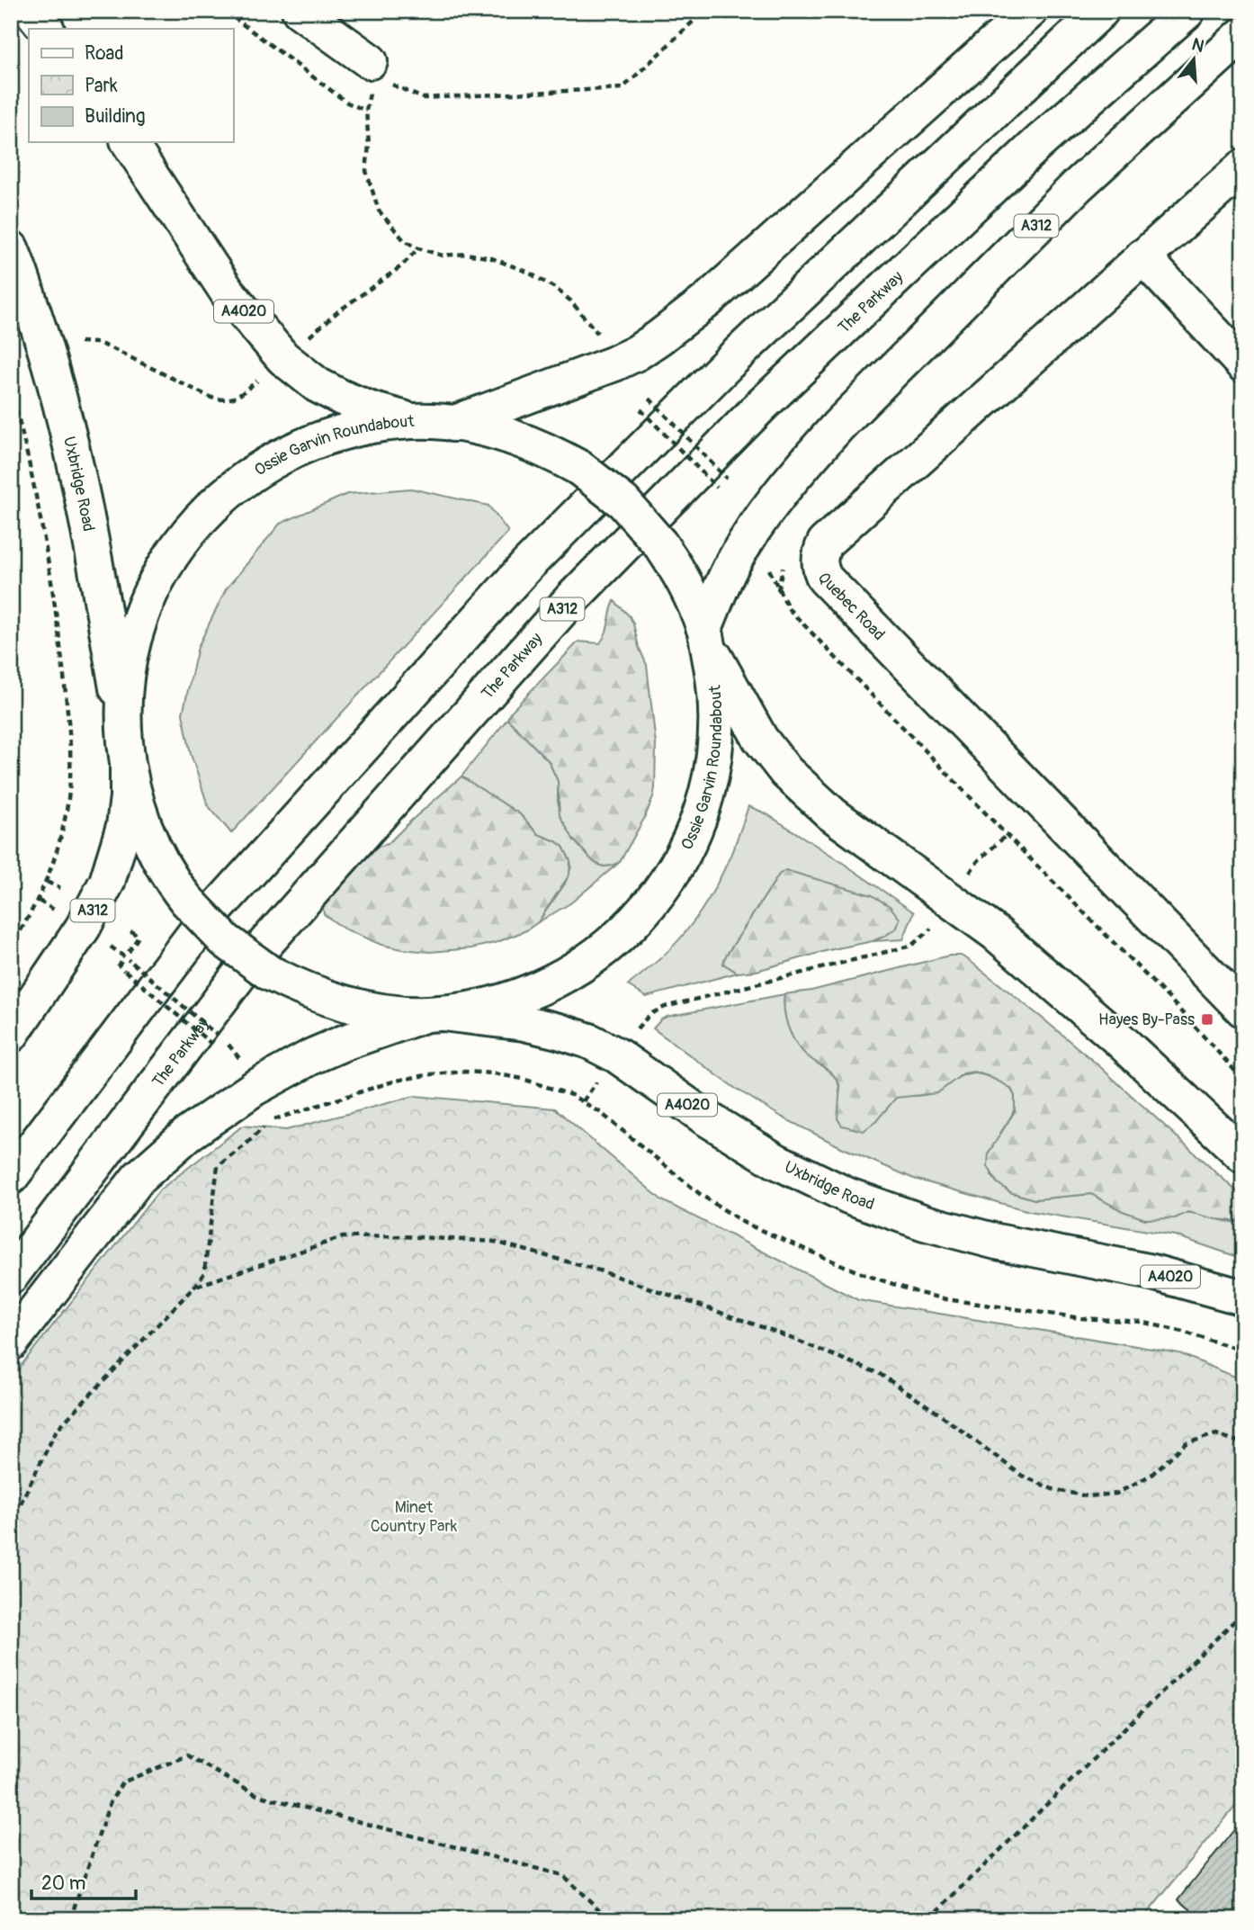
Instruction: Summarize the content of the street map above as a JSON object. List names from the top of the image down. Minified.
{"streets":{"main road":["A312","The Parkway","A4020","Ossie Garvin Roundabout","Uxbridge Road","Quebec Road"]},"crossings":[["A312","Ossie Garvin Roundabout"],["A4020","Ossie Garvin Roundabout"],["Ossie Garvin Roundabout","Uxbridge Road"]],"parks":["Minet Country Park"],"places":{"transit":["Hayes By-Pass"]},"legend":["Road","Park","Building"],"scale_bar":"20 m","north":"top"}
